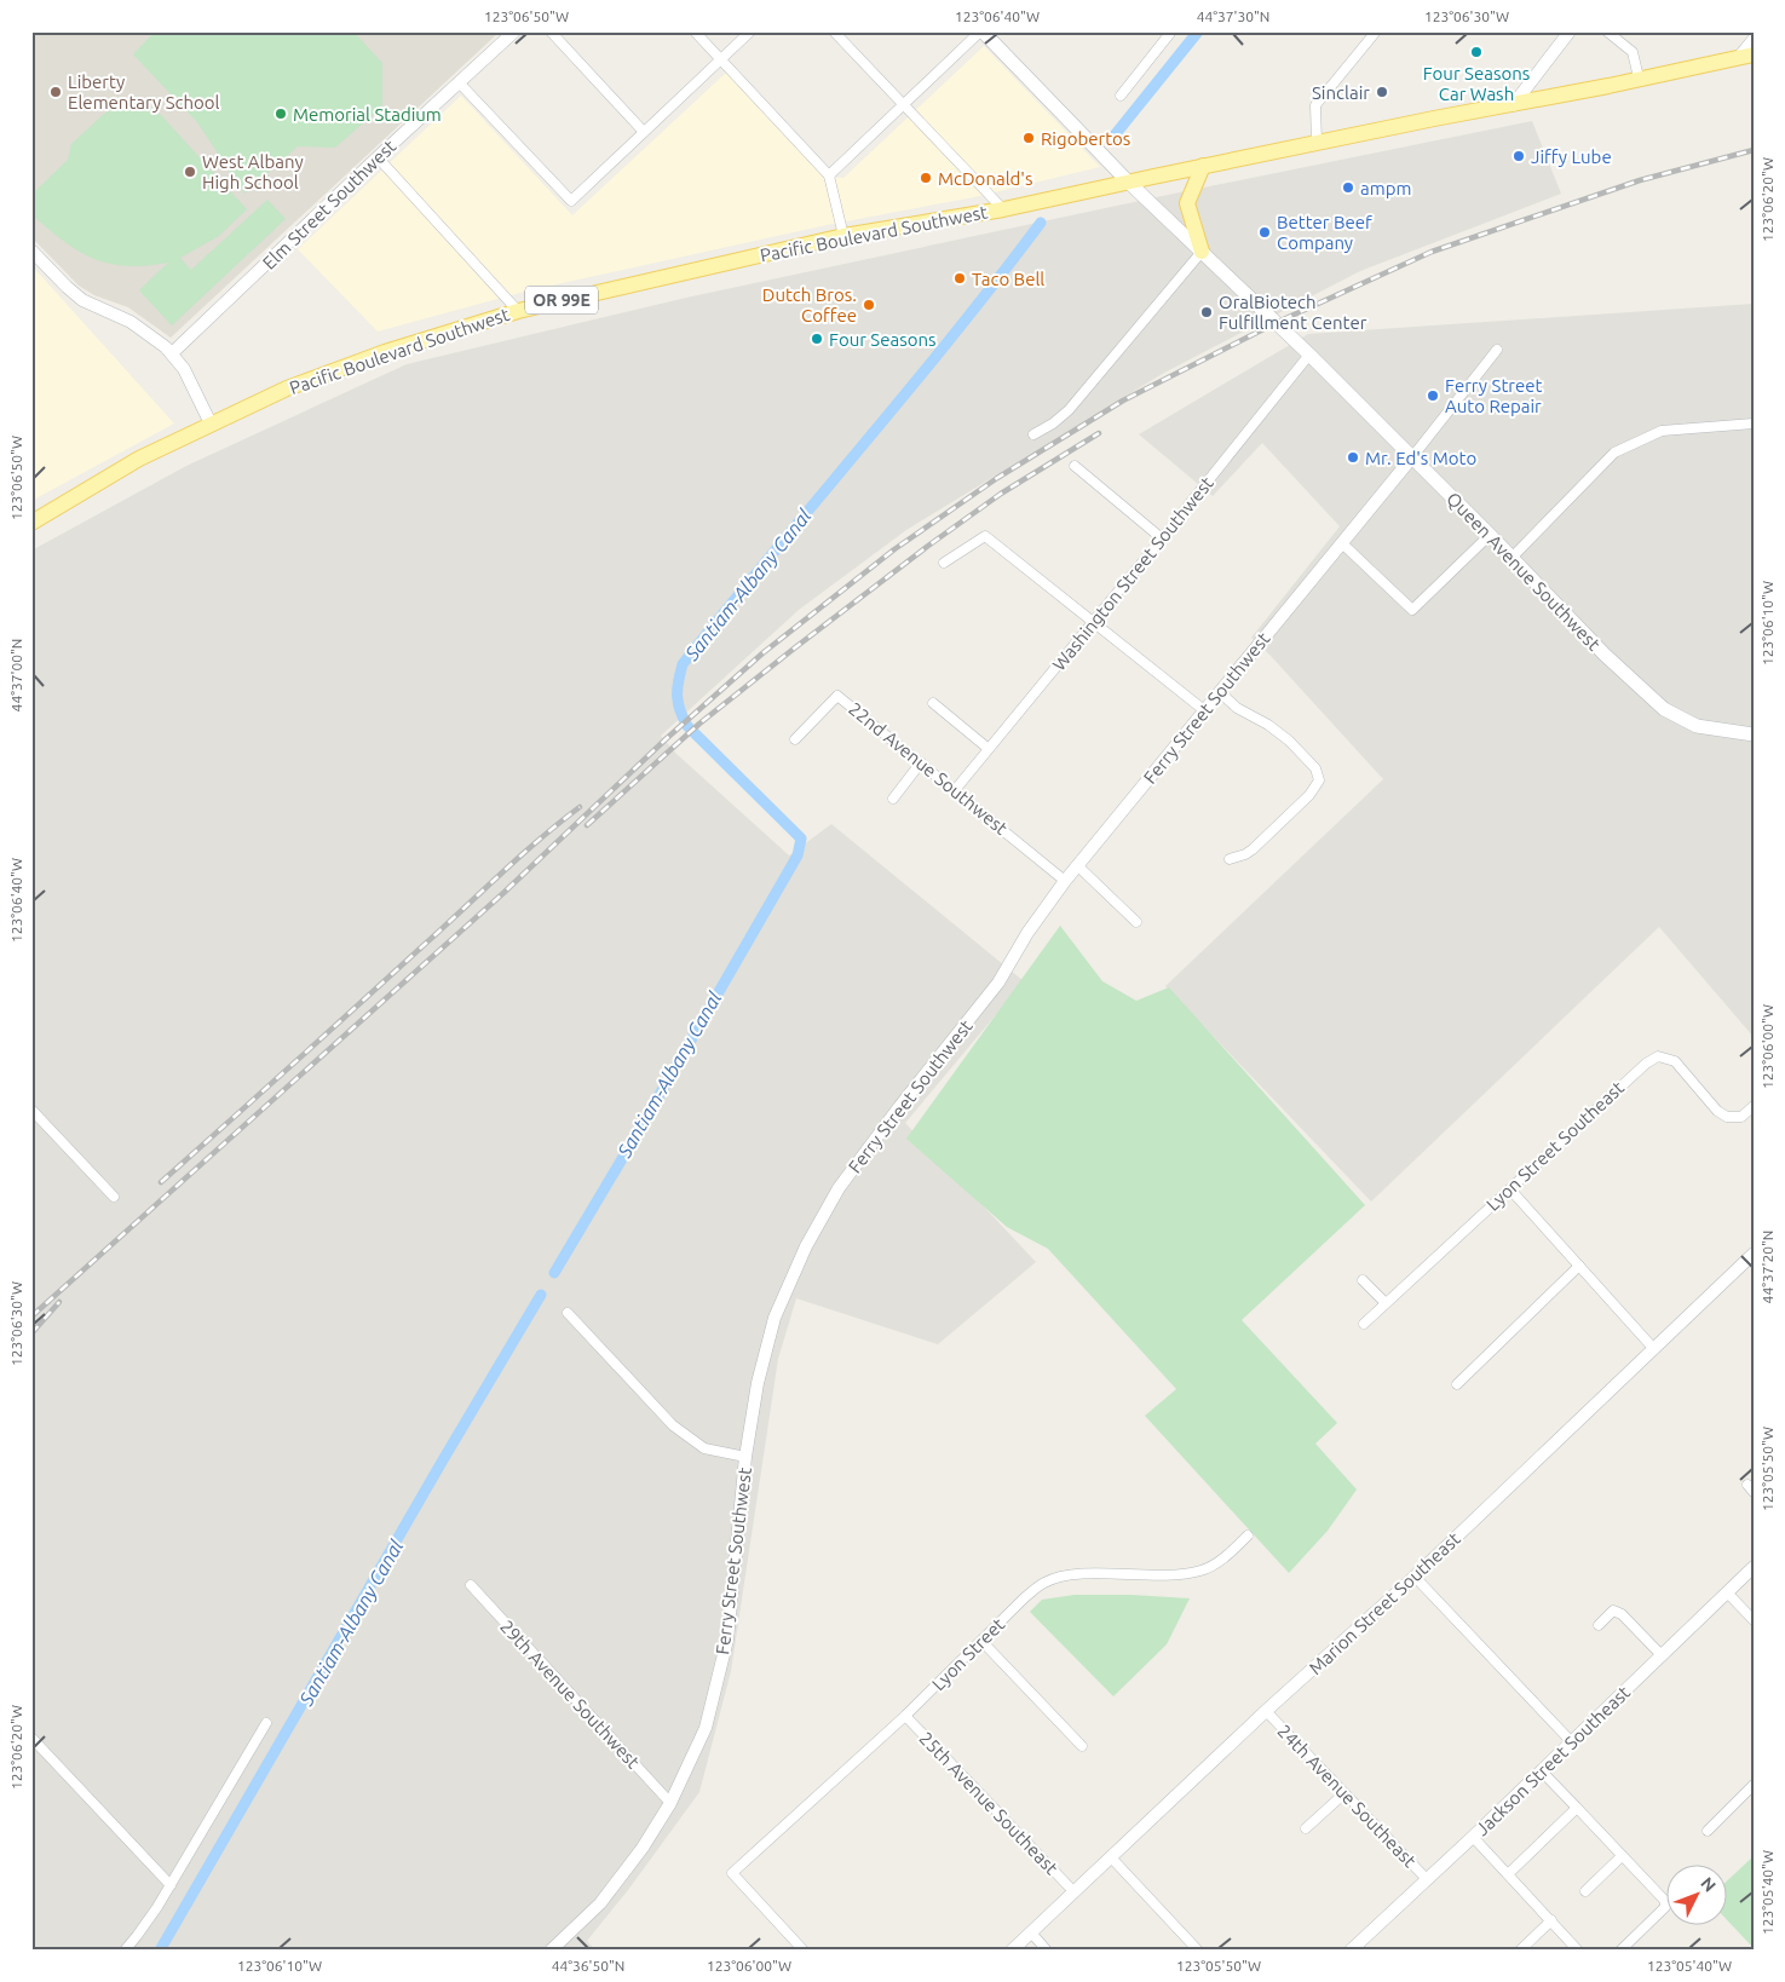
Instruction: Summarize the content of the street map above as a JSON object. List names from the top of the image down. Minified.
{"streets":{"main road":["Pacific Boulevard Southwest","OR 99E","Queen Avenue Southwest"],"street":["Elm Street Southwest","Washington Street Southwest","Ferry Street Southwest","22nd Avenue Southwest","Lyon Street Southeast","Marion Street Southeast","Lyon Street","29th Avenue Southwest","Jackson Street Southeast","24th Avenue Southeast","25th Avenue Southeast"]},"crossings":[["Pacific Boulevard Southwest","Queen Avenue Southwest"],["Queen Avenue Southwest","Washington Street Southwest"],["Queen Avenue Southwest","Ferry Street Southwest"],["Washington Street Southwest","22nd Avenue Southwest"],["Ferry Street Southwest","22nd Avenue Southwest"],["Ferry Street Southwest","29th Avenue Southwest"],["Marion Street Southeast","24th Avenue Southeast"],["Marion Street Southeast","25th Avenue Southeast"],["Lyon Street","25th Avenue Southeast"],["Jackson Street Southeast","24th Avenue Southeast"]],"water":["Santiam-Albany Canal"],"places":["Four Seasons Car Wash","Liberty Elementary School","Sinclair","Memorial Stadium","Rigobertos","Jiffy Lube","West Albany High School","McDonald's","ampm","Better Beef Company","Taco Bell","Dutch Bros. Coffee","OralBiotech Fulfillment Center","Four Seasons","Ferry Street Auto Repair","Mr. Ed's Moto"],"north":"top right","coordinates":["123°06'50\"W","123°06'40\"W","44°37'30\"N","123°06'30\"W","123°06'20\"W","123°06'10\"W","44°37'00\"N","123°06'00\"W","44°37'20\"N","123°05'50\"W","123°05'40\"W","44°36'50\"N"]}
